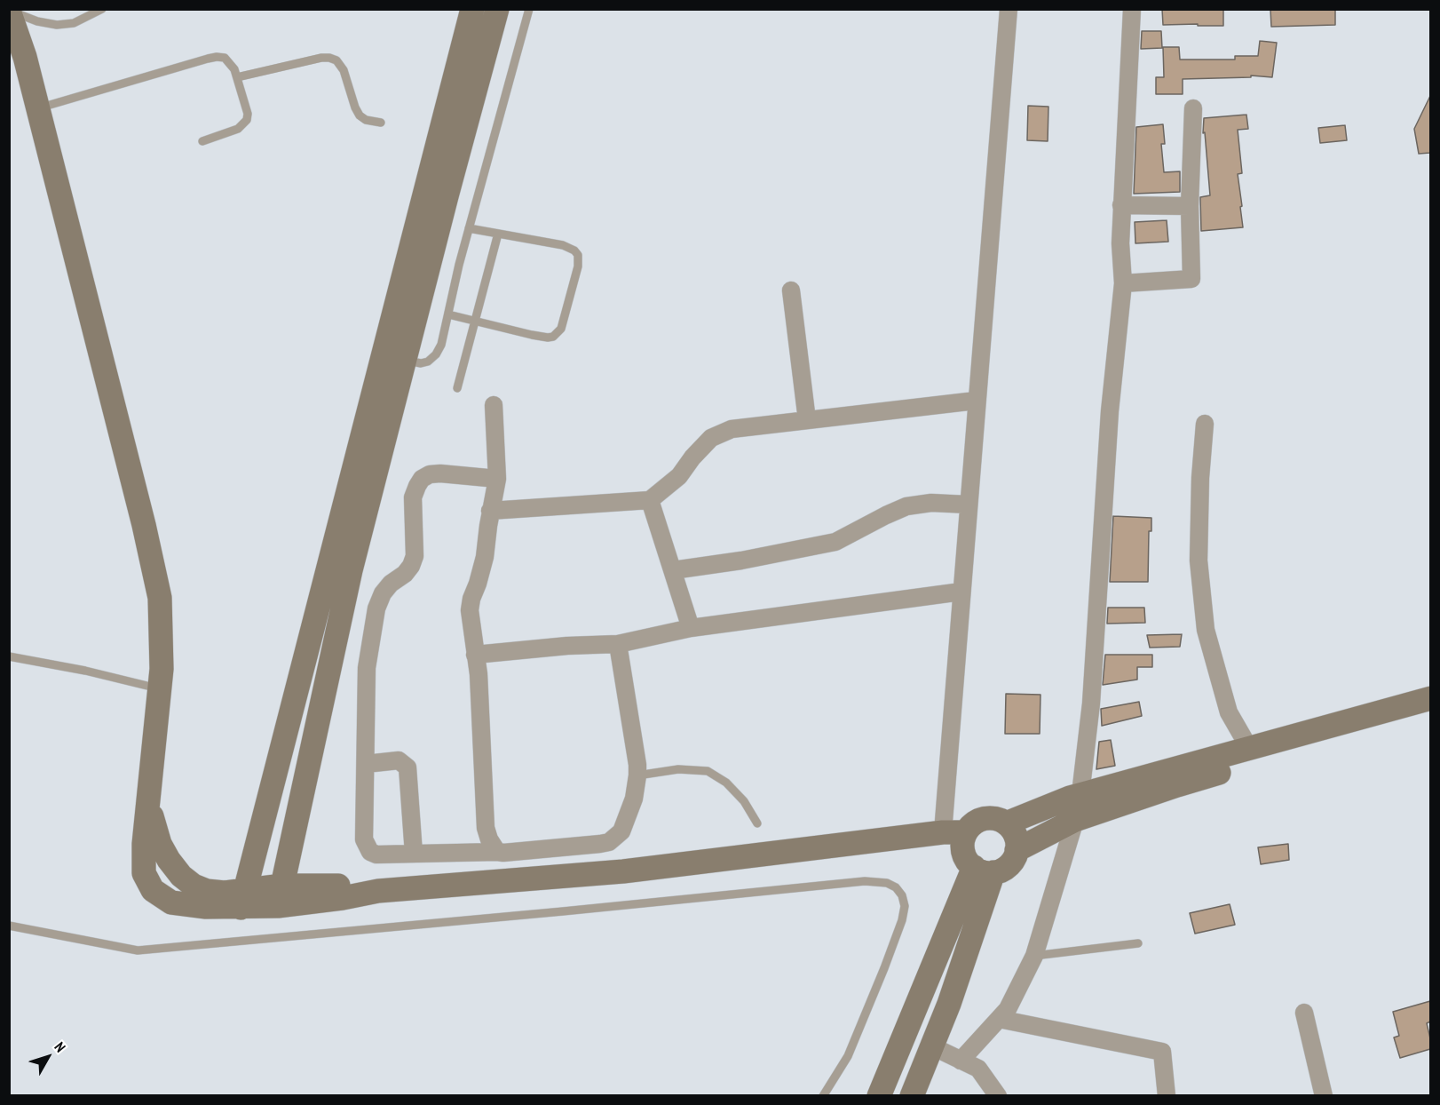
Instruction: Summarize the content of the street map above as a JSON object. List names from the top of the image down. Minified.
{"north":"top right"}
